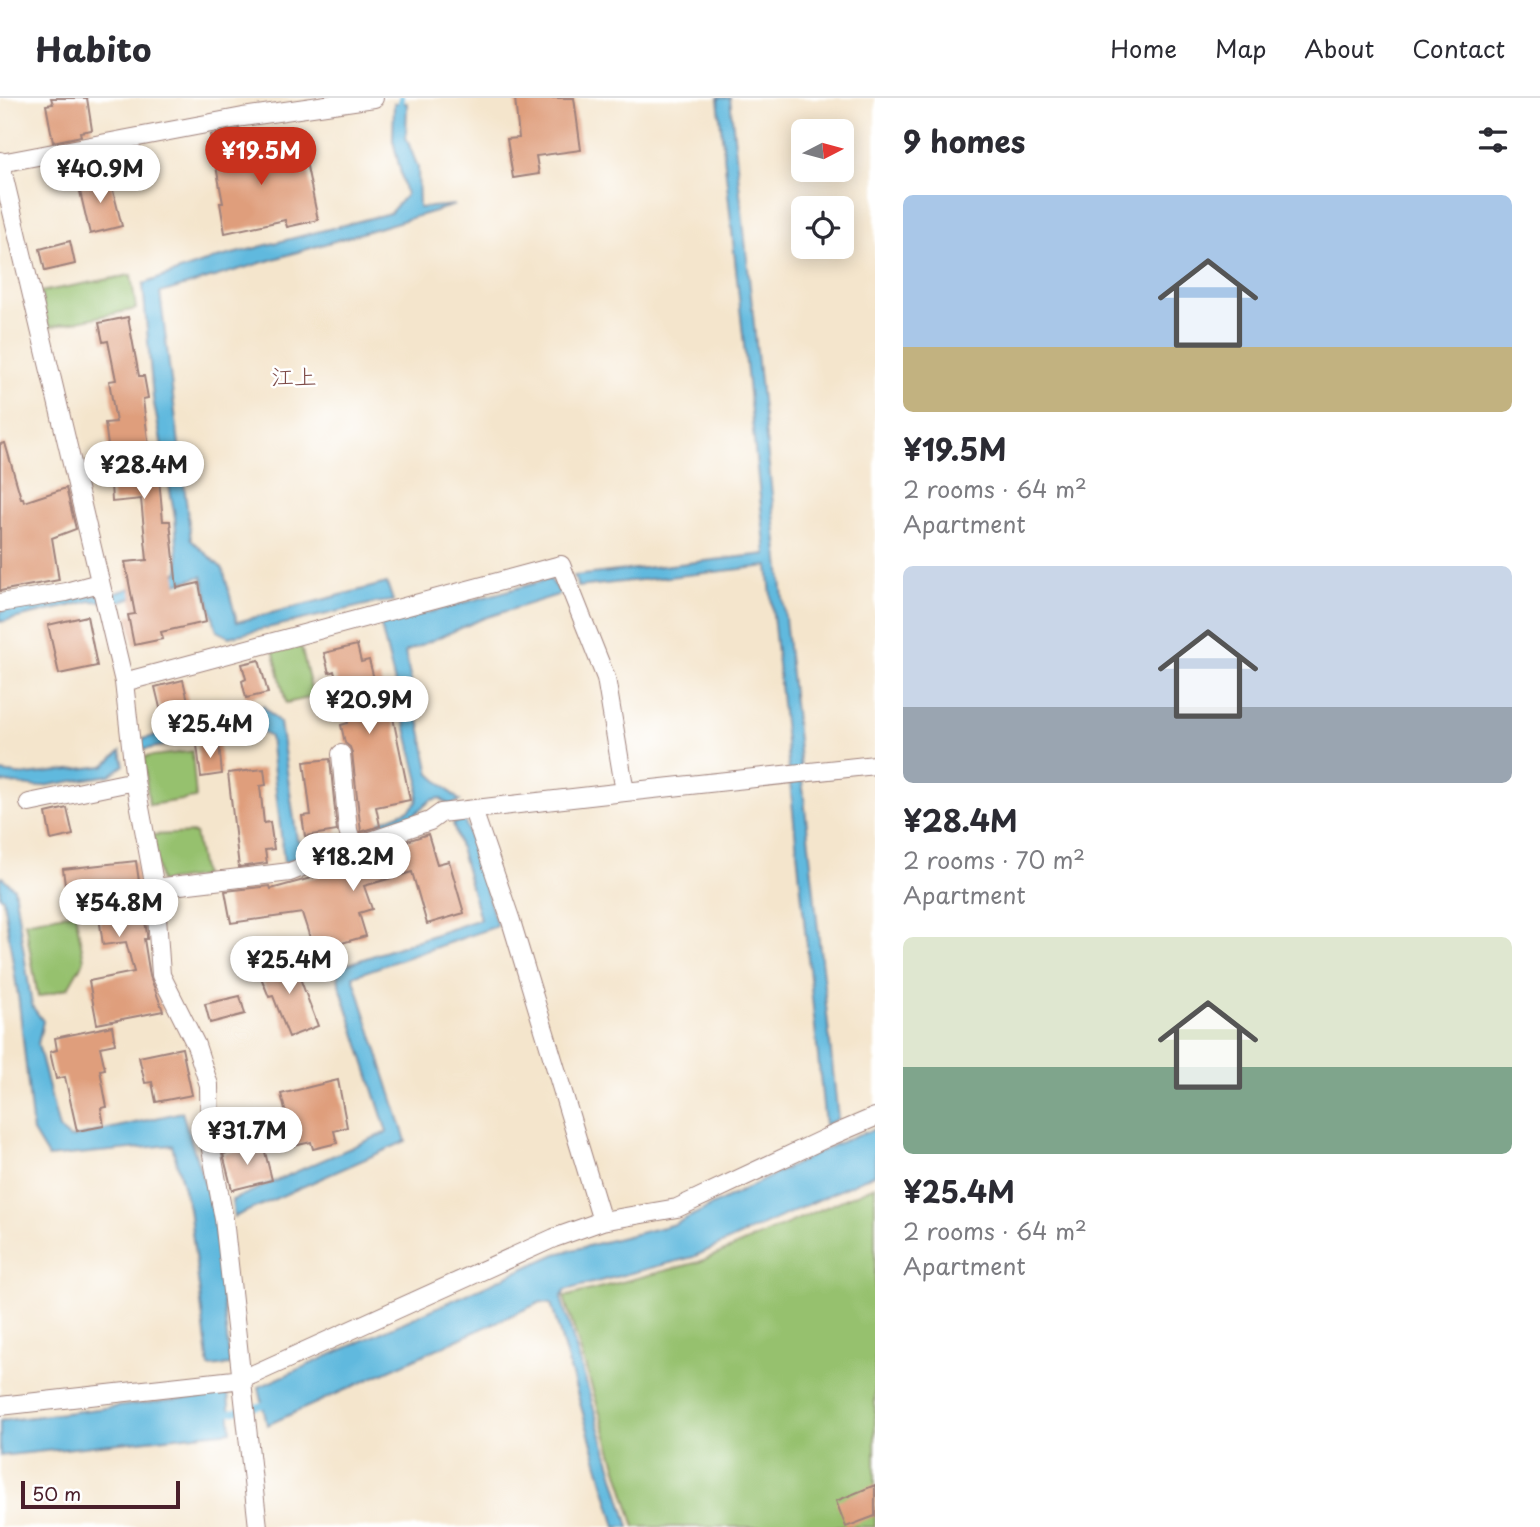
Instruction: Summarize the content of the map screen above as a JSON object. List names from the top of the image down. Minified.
{"districts":["江上"],"scale_bar":"50 m","north":"right","page":{"header":"Habito","nav":["Home","Map","About","Contact"],"heading":"9 homes","price":["¥19.5M","¥40.9M","¥28.4M","¥20.9M","¥25.4M","¥18.2M","¥54.8M","¥25.4M","¥31.7M"],"list":[{"name":"¥19.5M","note":"2 rooms · 64 m² · Apartment"},{"name":"¥28.4M","note":"2 rooms · 70 m² · Apartment"},{"name":"¥25.4M","note":"2 rooms · 64 m² · Apartment"}],"scale":"50 m"}}
